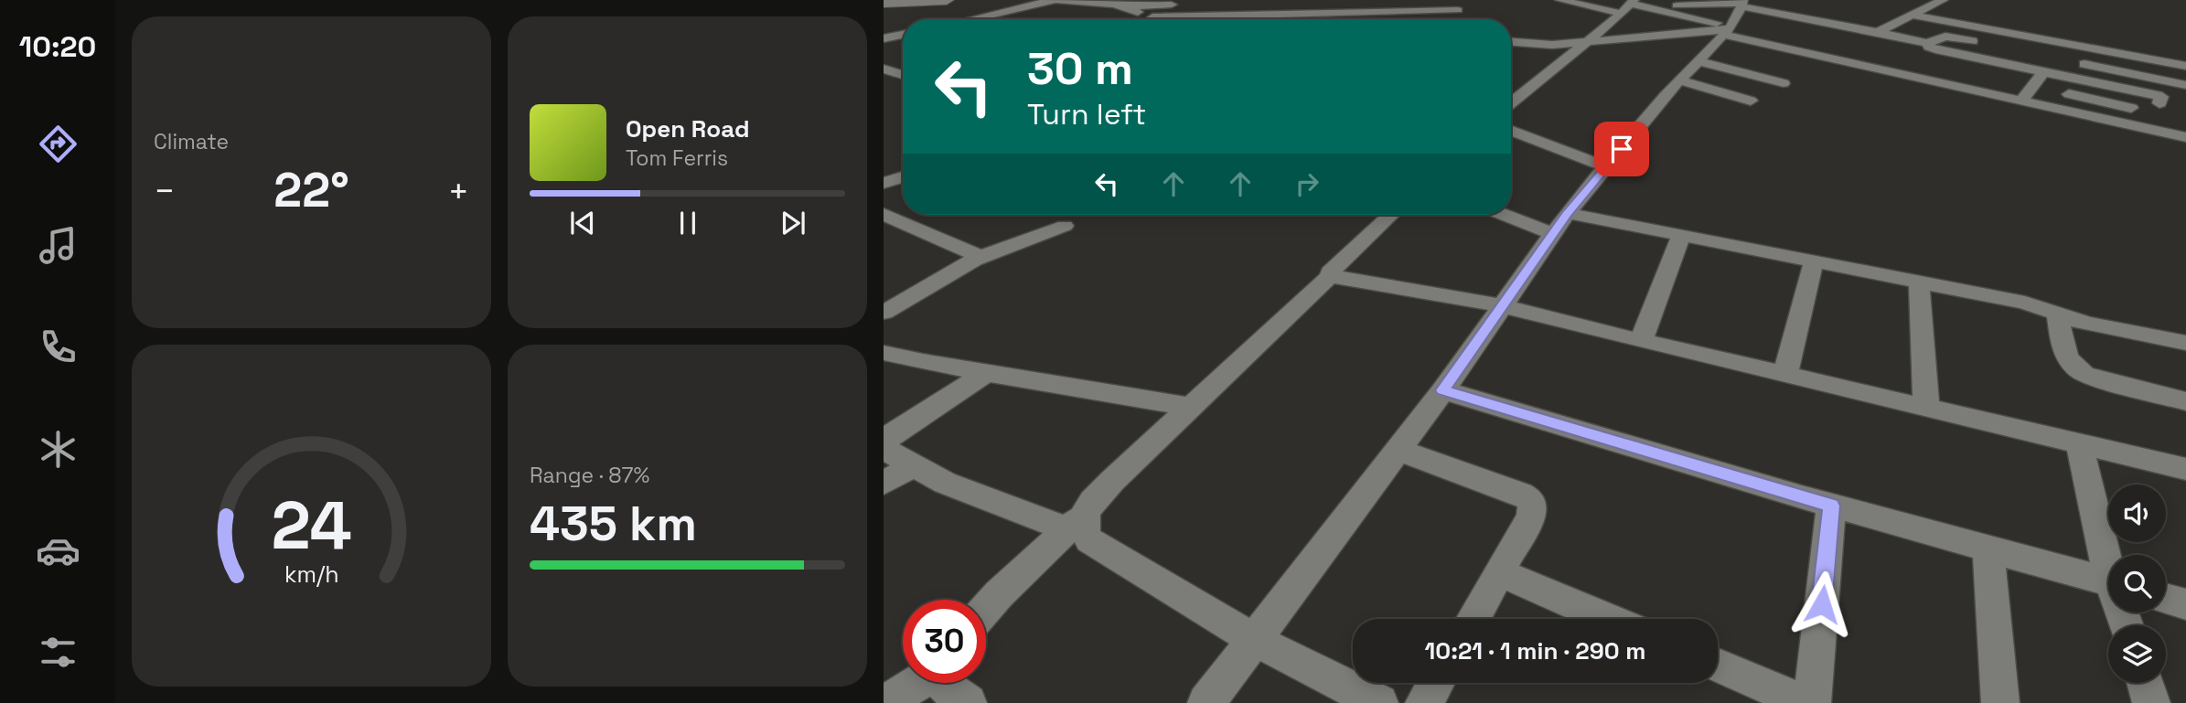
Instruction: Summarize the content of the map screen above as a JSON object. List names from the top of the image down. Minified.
{"page":{"tabs":"10:20","tile":["Climate",["Range · 87%","435 km"]],"turn":["30 m","Turn left"],"song":["Open Road","Tom Ferris"],"heat":["−","22°","+"],"limit":"30","trip":"10:21 · 1 min · 290 m","gauge":["24","km/h"]}}
